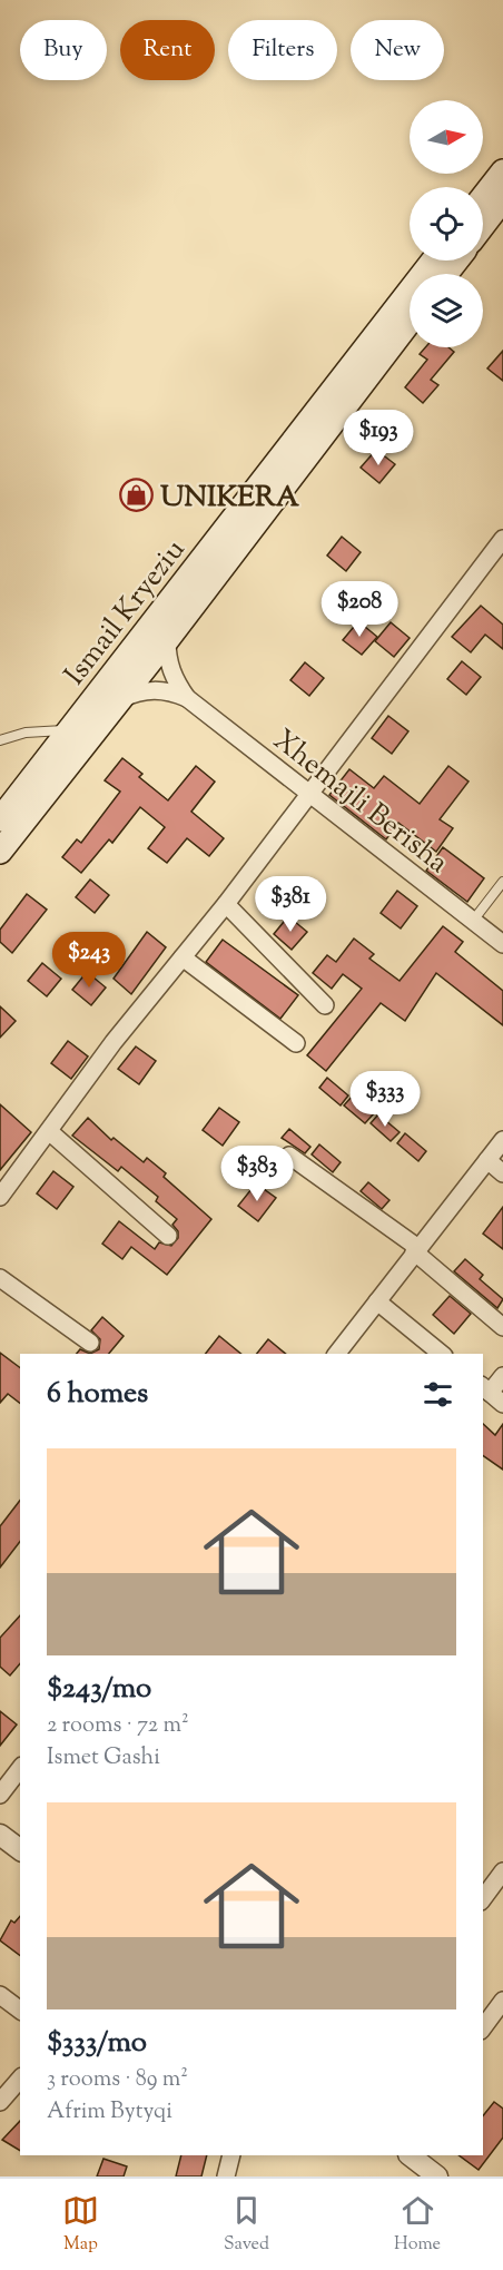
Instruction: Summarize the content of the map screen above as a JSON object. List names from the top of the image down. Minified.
{"streets":{"main road":["Ismail Kryeziu"],"street":["Xhemajli Berisha"]},"crossings":[["Ismail Kryeziu","Xhemajli Berisha"]],"places":{"shop":["UNIKERA"]},"north":"right","page":{"chip":["Buy","Rent","Filters","New"],"price":["$193","$208","$381","$243","$333","$383"],"heading":"6 homes","list":[{"name":"$243/mo","note":"2 rooms · 72 m² · Ismet Gashi"},{"name":"$333/mo","note":"3 rooms · 89 m² · Afrim Bytyqi"}],"tabs":["Map","Saved","Home"]}}
